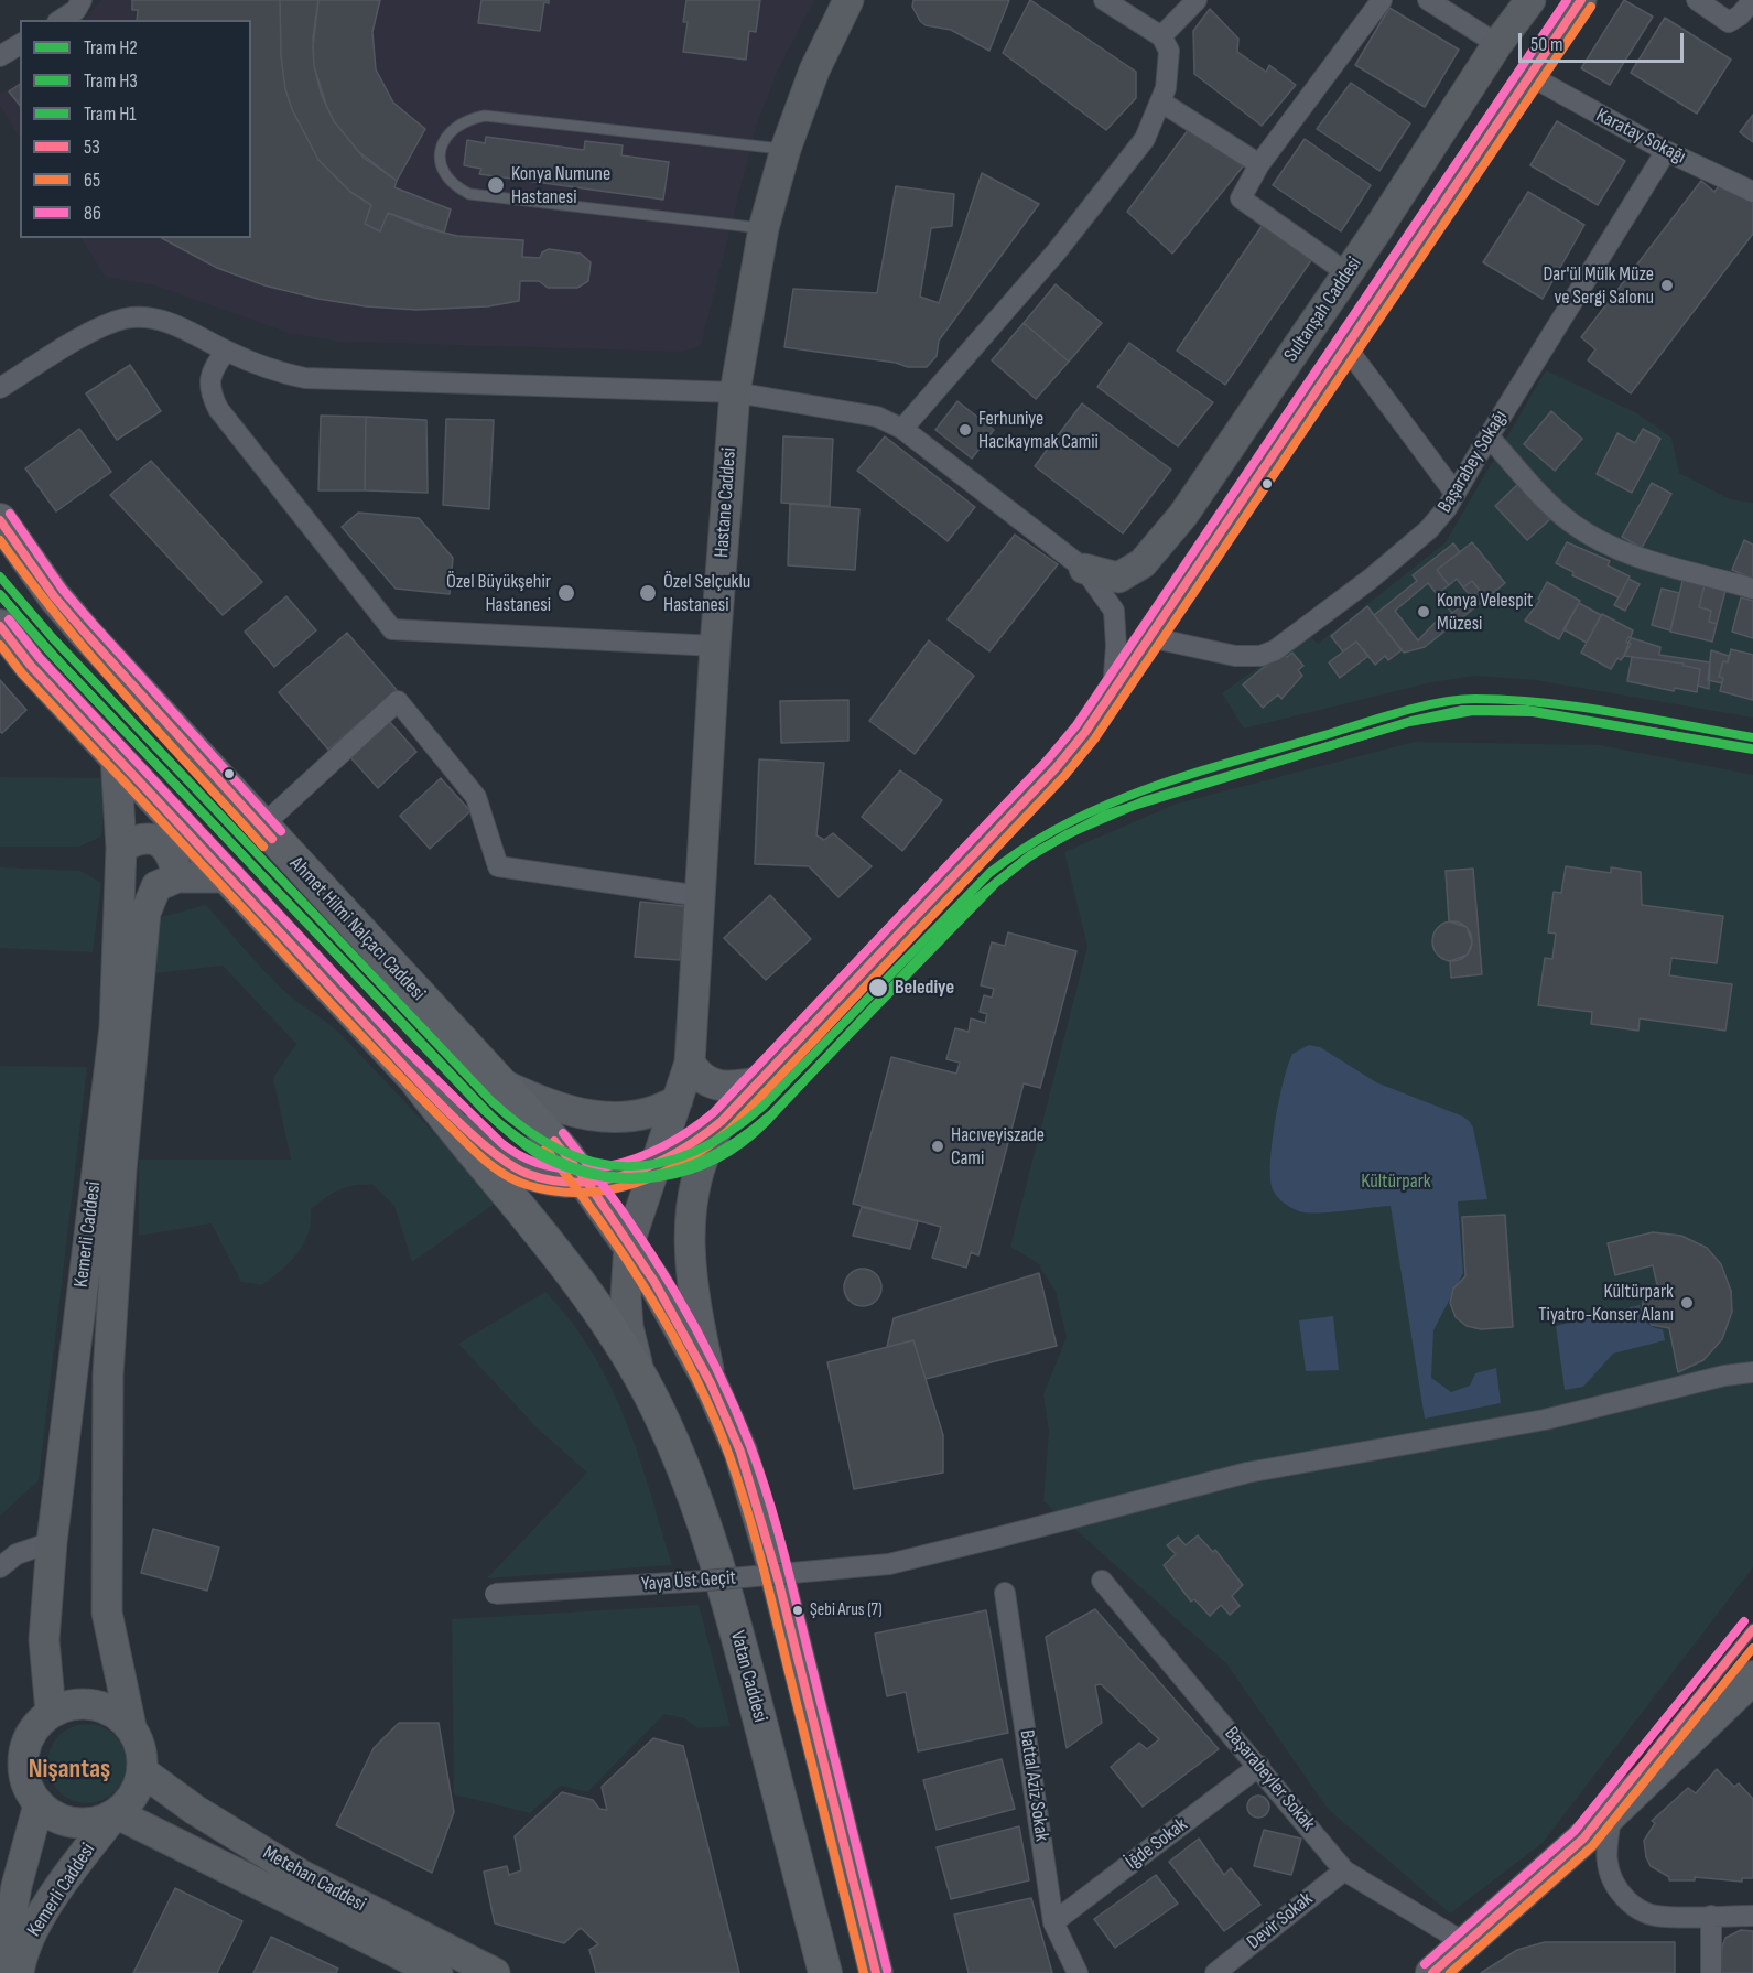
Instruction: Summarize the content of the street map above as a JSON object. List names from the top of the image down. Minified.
{"streets":{"main road":["Ahmet Hilmi Nalçacı Caddesi","Vatan Caddesi"],"street":["Karatay Sokağı","Sultanşah Caddesi","Başarabey Sokağı","Hastane Caddesi","Kemerli Caddesi","Yaya Üst Geçit","Başarabeyler Sokak","Battal Aziz Sokak","İğde Sokak","Metehan Caddesi","Devir Sokak"]},"crossings":[["Karatay Sokağı","Sultanşah Caddesi"],["Karatay Sokağı","Başarabey Sokağı"],["Sultanşah Caddesi","Başarabey Sokağı"],["Hastane Caddesi","Ahmet Hilmi Nalçacı Caddesi"],["Hastane Caddesi","Vatan Caddesi"],["Kemerli Caddesi","Metehan Caddesi"],["Başarabeyler Sokak","İğde Sokak"],["Başarabeyler Sokak","Devir Sokak"],["Battal Aziz Sokak","İğde Sokak"]],"districts":["Nişantaş"],"parks":["Kültürpark"],"places":["Konya Numune Hastanesi","Dar'ül Mülk Müze ve Sergi Salonu","Ferhuniye Hacıkaymak Camii","Özel Büyükşehir Hastanesi","Özel Selçuklu Hastanesi","Konya Velespit Müzesi","Belediye","Hacıveyiszade Cami","Kültürpark Tiyatro-Konser Alanı","Şebi Arus (7)"],"lines":["transit line 53","transit line 86","transit line 65","tram line H2","tram line H3","tram line H1"],"legend":["Tram H2","Tram H3","Tram H1","53","65","86"],"scale_bar":"50 m"}
